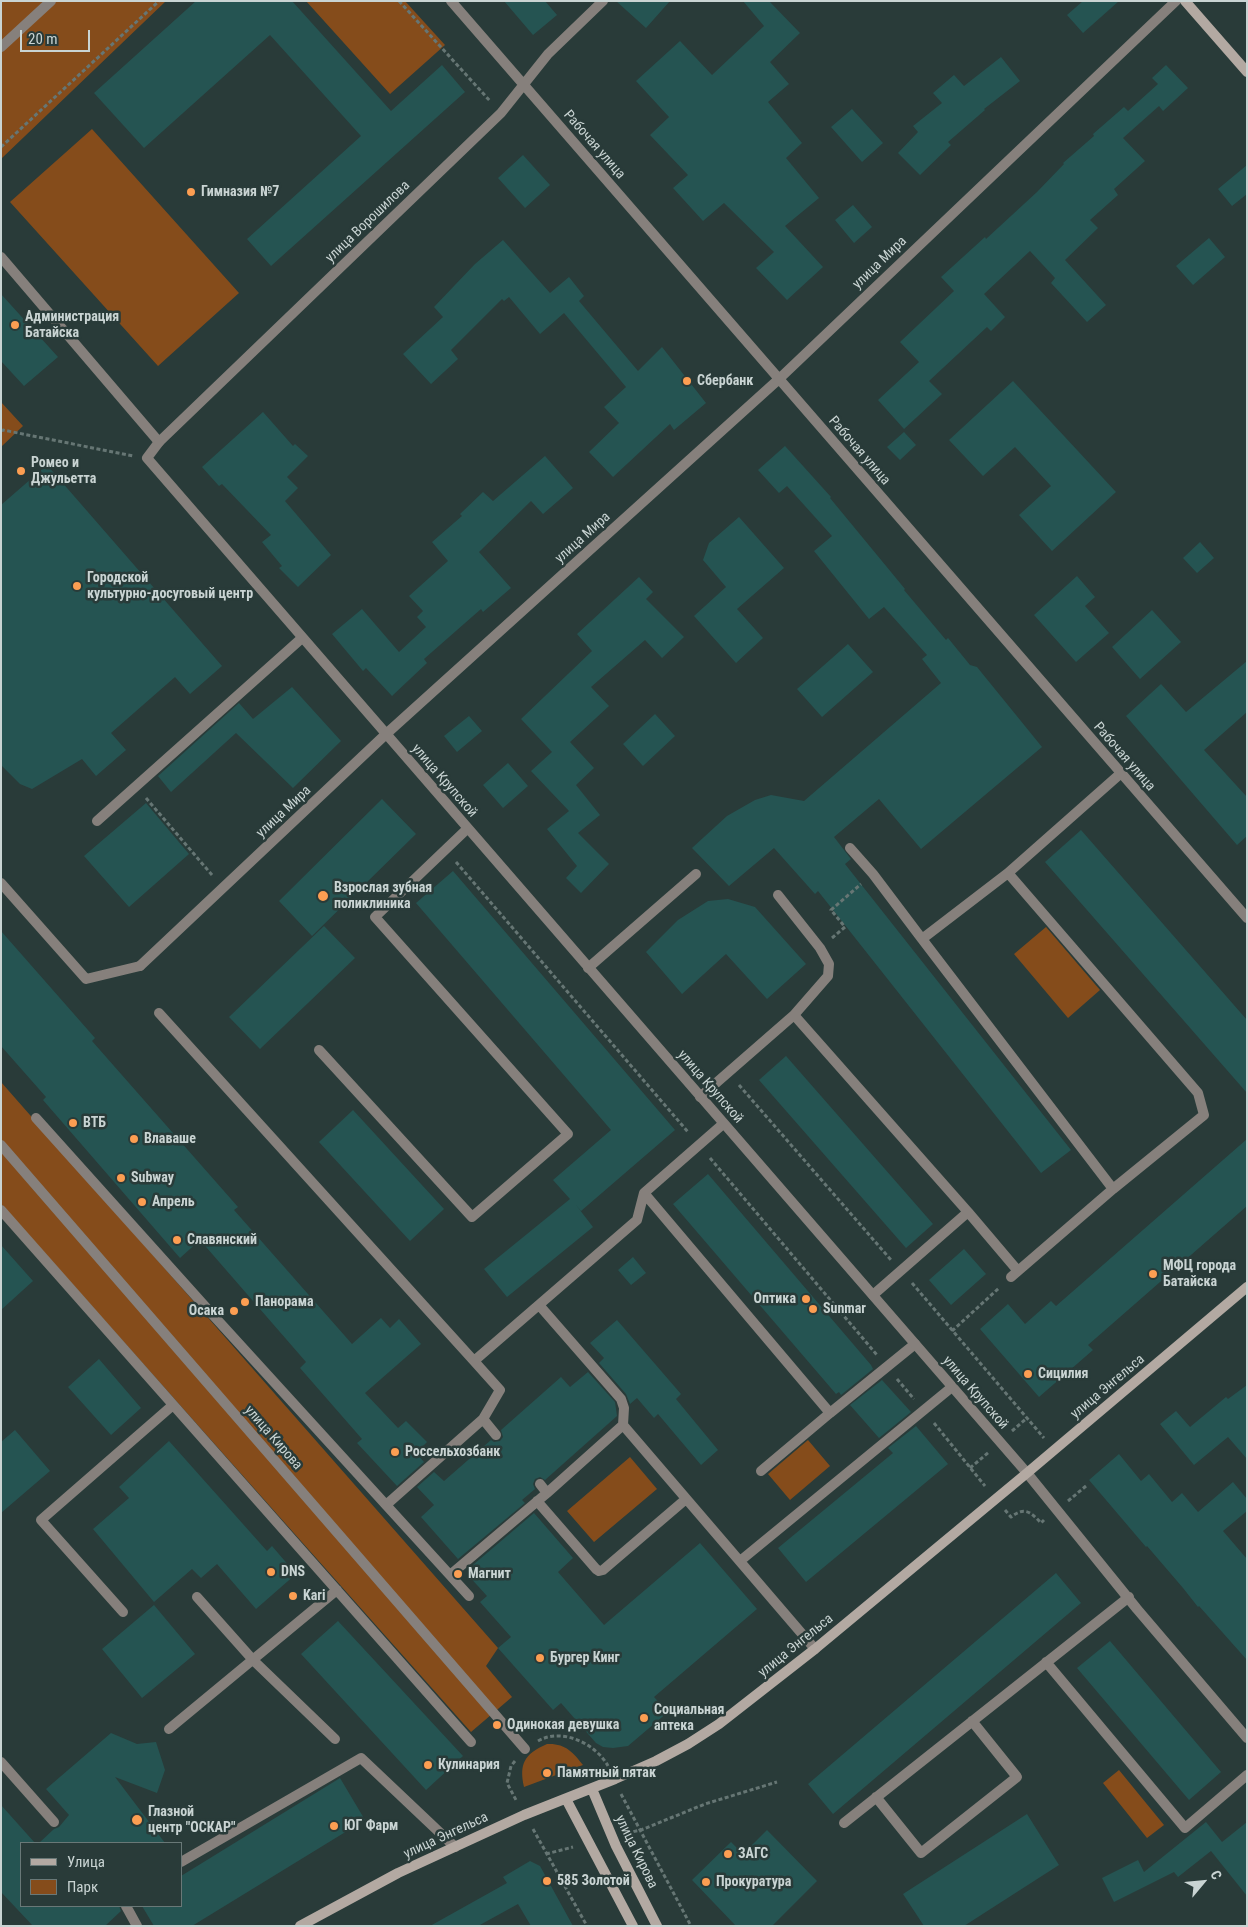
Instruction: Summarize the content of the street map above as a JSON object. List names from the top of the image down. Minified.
{"streets":{"main road":["улица Энгельса","улица Кирова"],"street":["Рабочая улица","улица Ворошилова","улица Мира","улица Крупской"]},"crossings":[["Рабочая улица","улица Ворошилова"],["Рабочая улица","улица Мира"],["улица Ворошилова","улица Крупской"],["улица Мира","улица Крупской"],["улица Крупской","улица Энгельса"],["улица Энгельса","улица Кирова"]],"places":["Гимназия №7","Администрация Батайска","Сбербанк","Ромео и Джульетта","Городской культурно-досуговый центр","Взрослая зубная поликлиника","ВТБ","Влаваше","Subway","Апрель","Славянский","МФЦ города Батайска","Оптика","Панорама","Sunmar","Осака","Сицилия","Россельхозбанк","DNS","Магнит","Kari","Бургер Кинг","Социальная аптека","Одинокая девушка","Кулинария","Памятный пятак","Глазной центр \"ОСКАР\"","ЮГ Фарм","ЗАГС","585 Золотой","Прокуратура"],"legend":["Улица","Парк"],"scale_bar":"20 m","north":"top right"}
